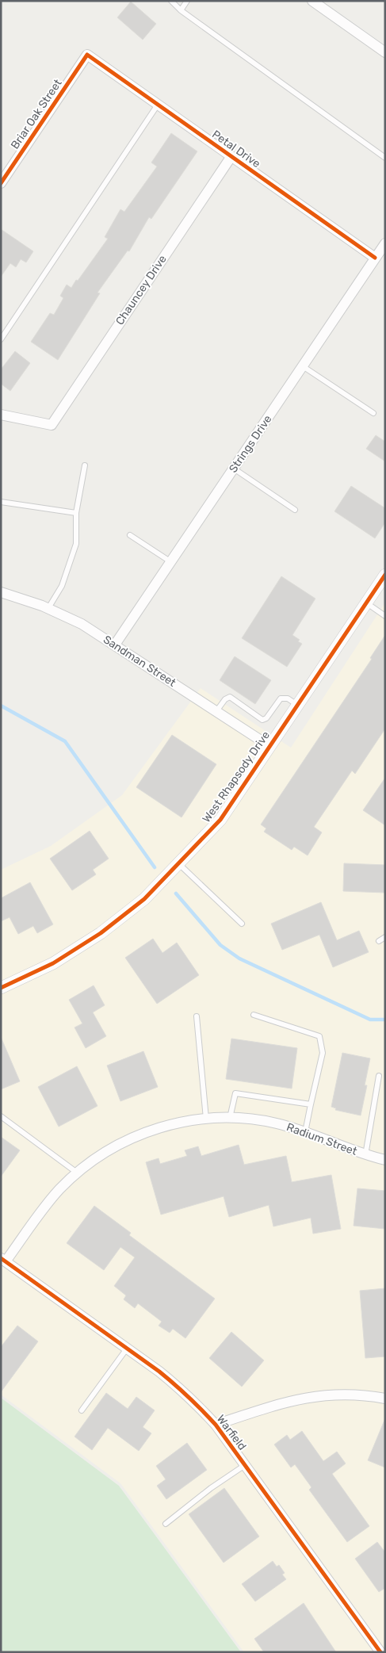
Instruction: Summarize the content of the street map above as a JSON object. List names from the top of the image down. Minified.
{"streets":{"street":["Briar Oak Street","Petal Drive","Chauncey Drive","Strings Drive","Sandman Street","West Rhapsody Drive","Radium Street","Warfield"]},"crossings":[["Briar Oak Street","Petal Drive"],["Petal Drive","Chauncey Drive"],["Petal Drive","Strings Drive"],["Strings Drive","Sandman Street"],["Sandman Street","West Rhapsody Drive"],["Radium Street","Warfield"]]}
